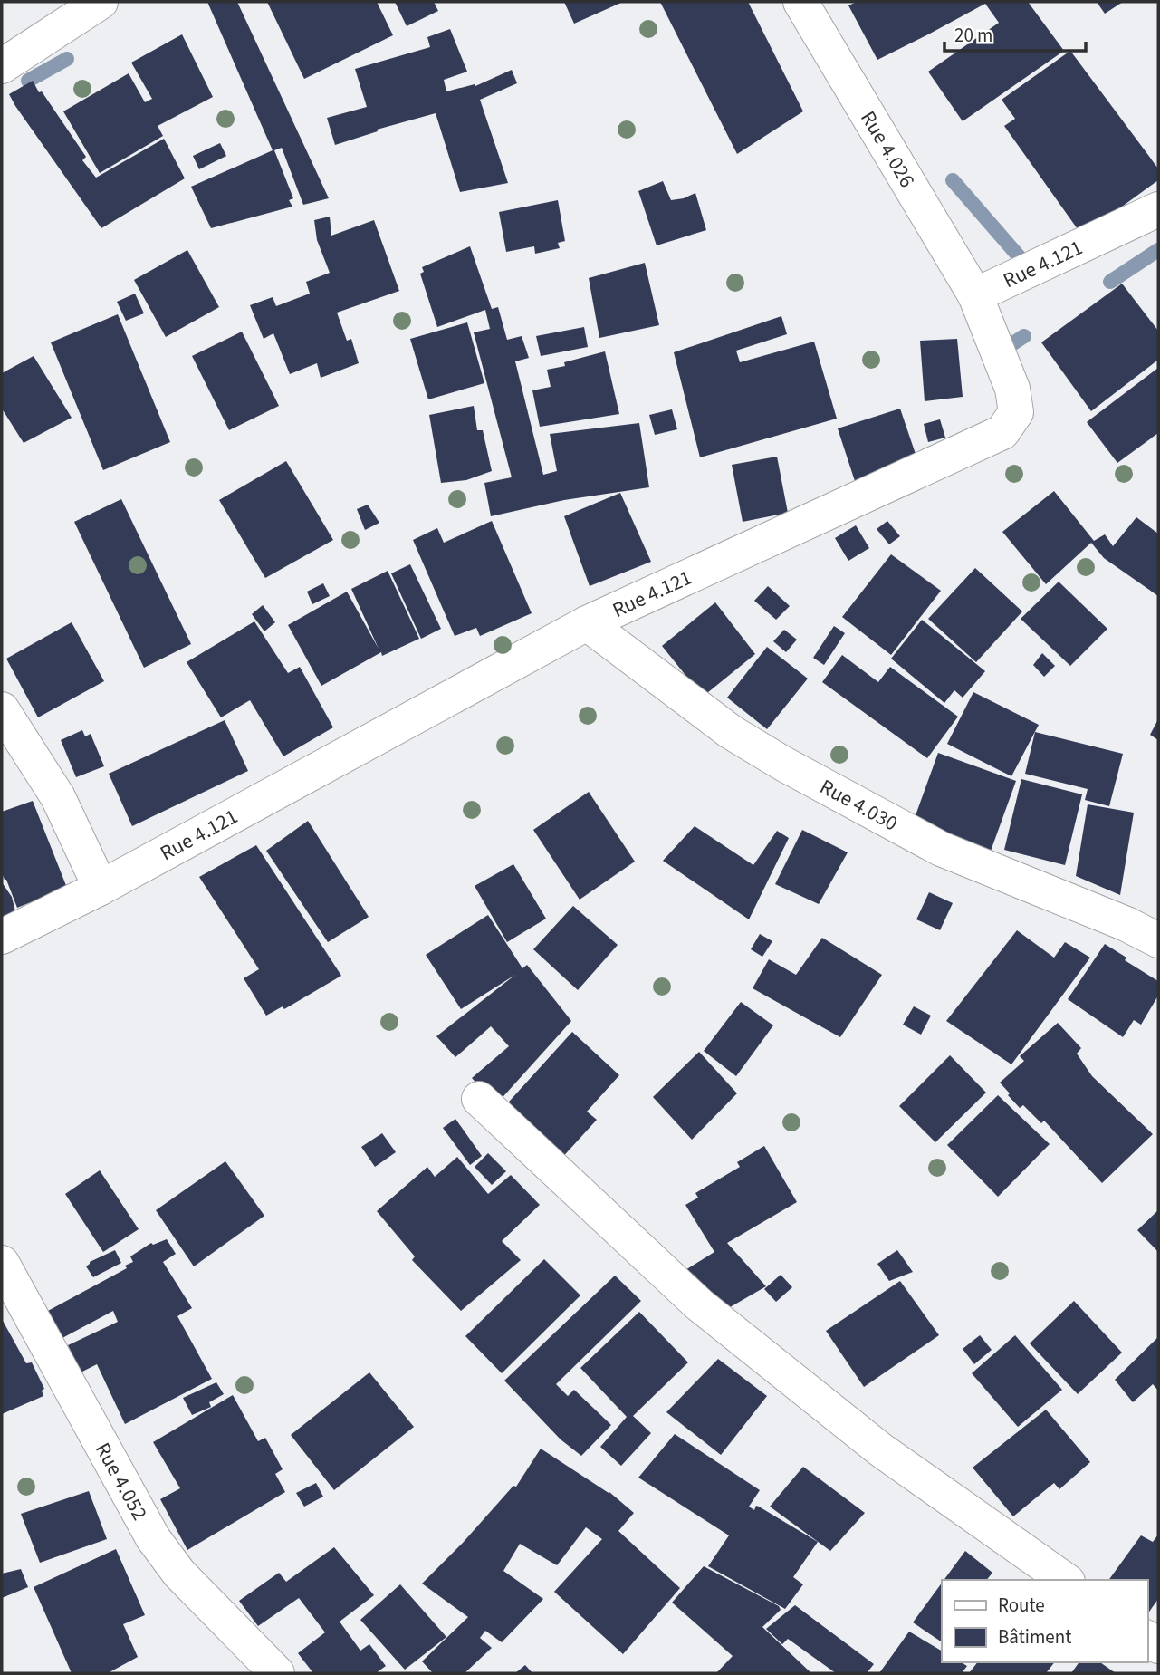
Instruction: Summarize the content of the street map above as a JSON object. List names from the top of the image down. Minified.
{"streets":{"street":["Rue 4.026","Rue 4.121","Rue 4.030","Rue 4.052"]},"crossings":[["Rue 4.026","Rue 4.121"],["Rue 4.121","Rue 4.030"]],"legend":["Route","Bâtiment"],"scale_bar":"20 m"}
